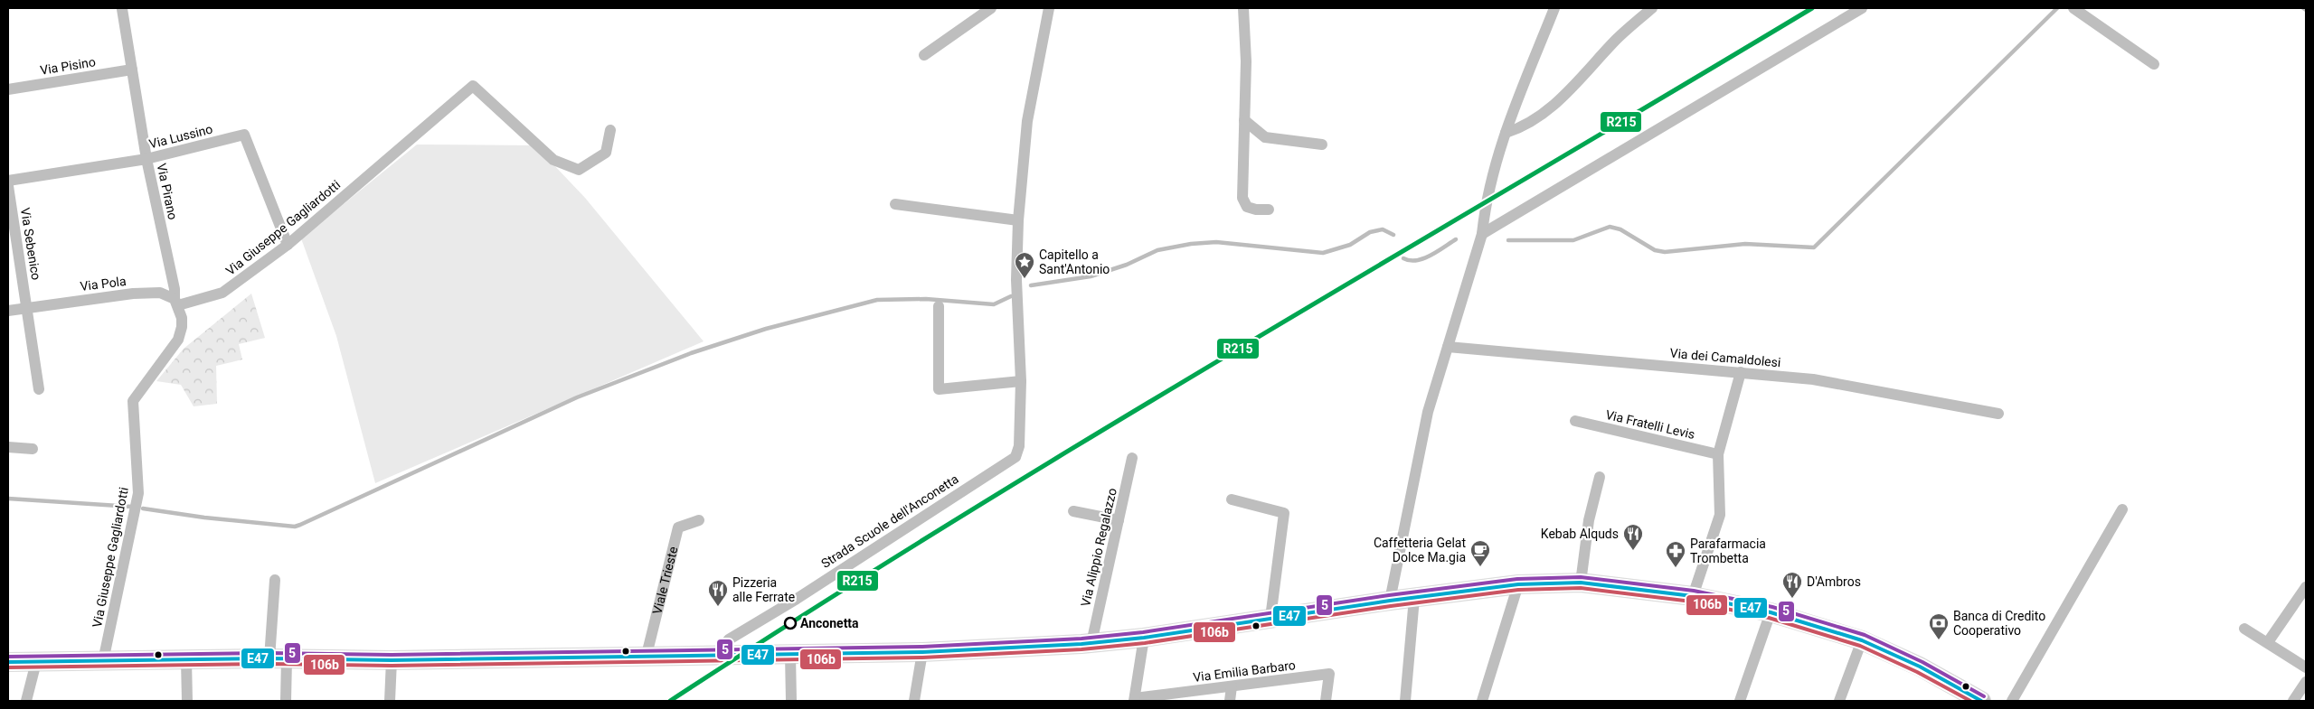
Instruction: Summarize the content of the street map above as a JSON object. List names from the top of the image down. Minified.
{"streets":{"street":["Via Pisino","Via Lussino","Via Pirano","Via Giuseppe Gagliardotti","Via Sebenico","Via Pola","Via dei Camaldolesi","Via Fratelli Levis","Strada Scuole dell'Anconetta","Via Alippio Regalazzo","Viale Trieste","Via Emilia Barbaro"]},"crossings":[["Via Pisino","Via Pirano"],["Via Lussino","Via Pirano"],["Via Lussino","Via Giuseppe Gagliardotti"],["Via Pirano","Via Giuseppe Gagliardotti"],["Via Pirano","Via Pola"],["Via Giuseppe Gagliardotti","Via Pola"],["Via Sebenico","Via Pola"]],"places":{"place":["Capitello a Sant'Antonio"],"restaurant":["Kebab Alquds","D'Ambros","Pizzeria alle Ferrate"],"cafe":["Caffetteria Gelat Dolce Ma.gia"],"pharmacy":["Parafarmacia Trombetta"],"other":["Anconetta"],"bank":["Banca di Credito Cooperativo"]},"lines":["transit line R215","transit line 5","transit line E47","transit line 106b"]}
